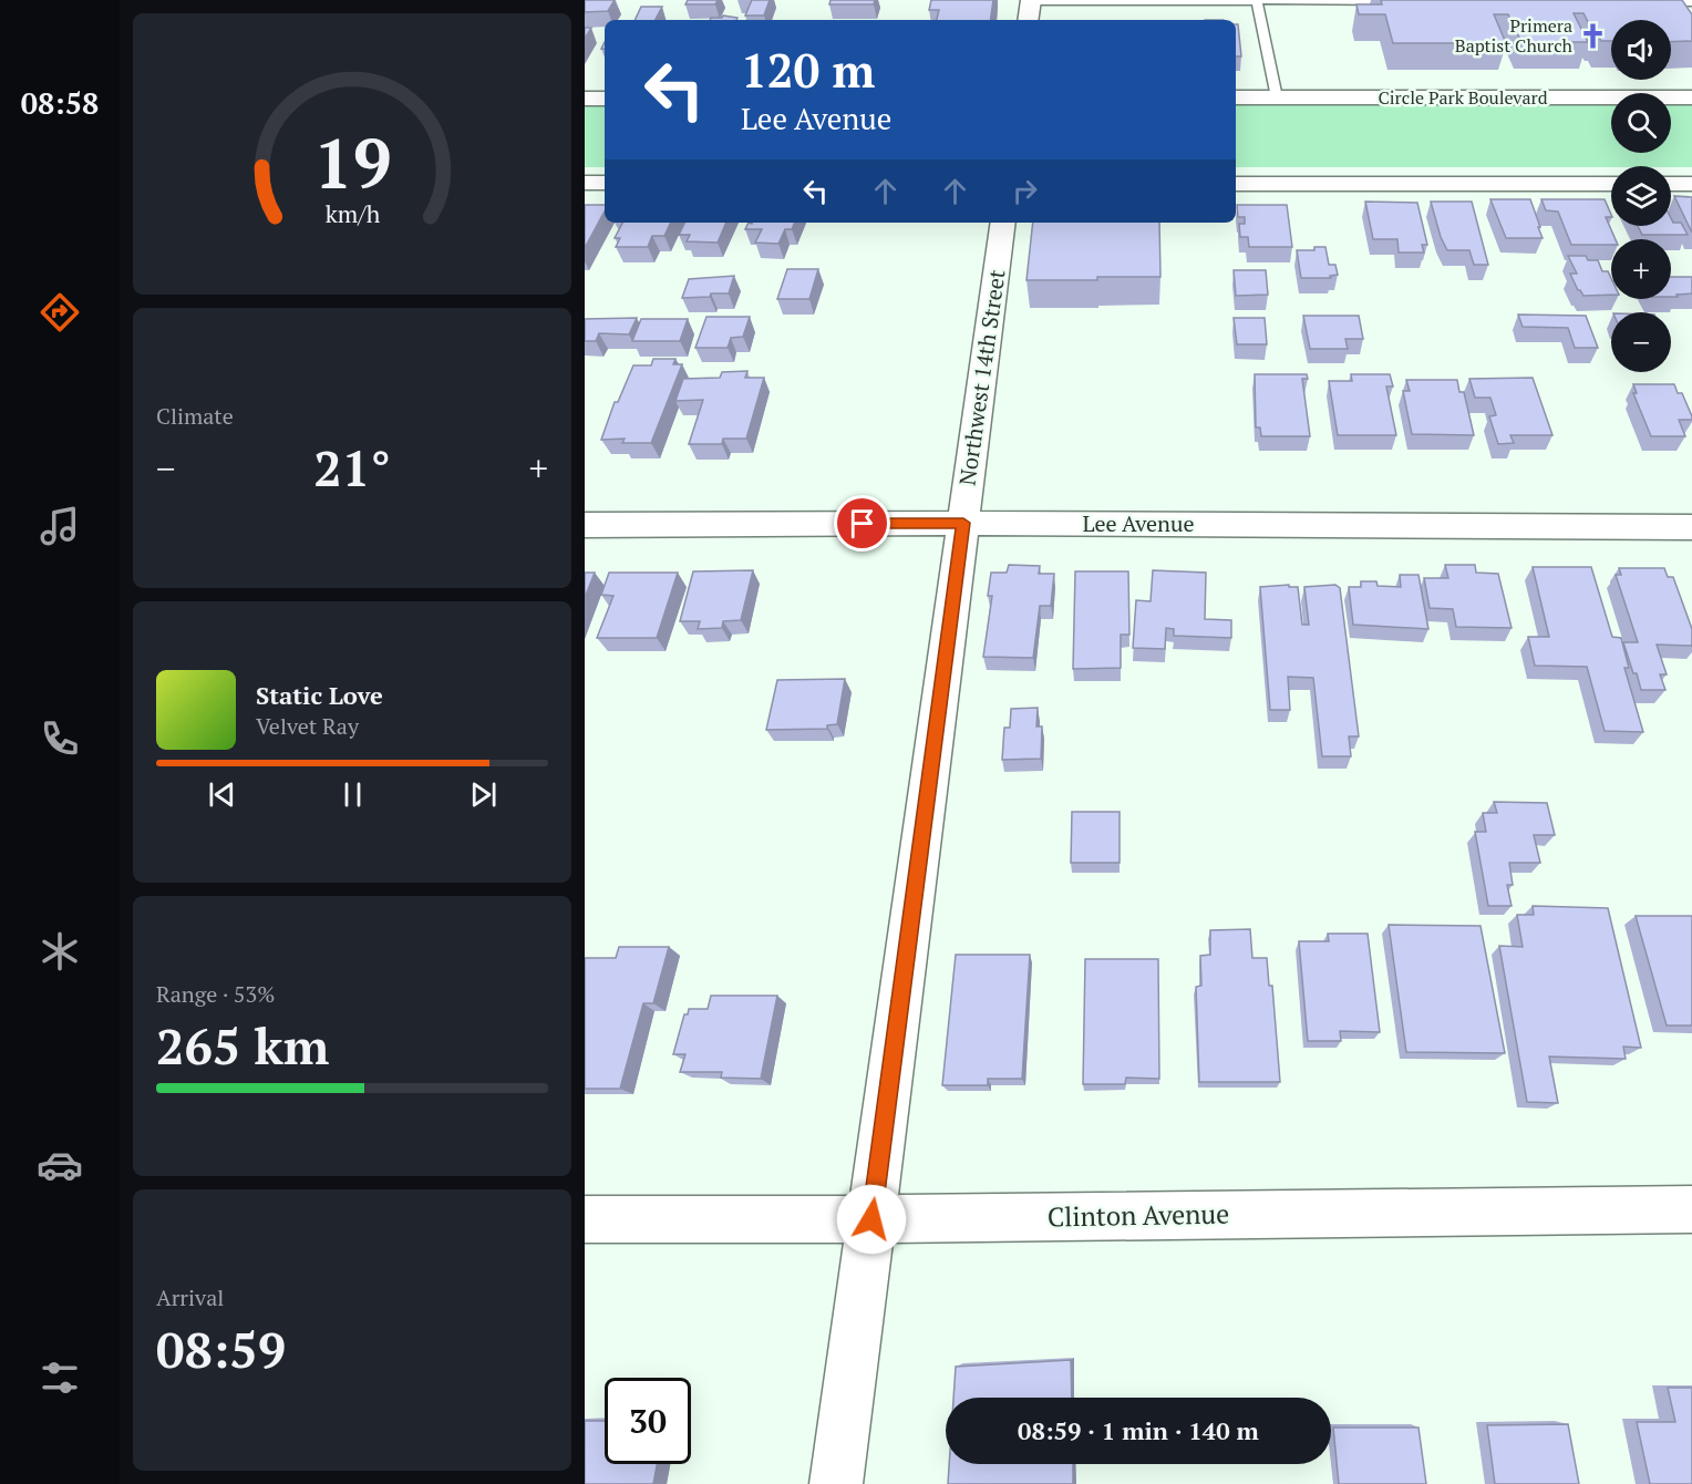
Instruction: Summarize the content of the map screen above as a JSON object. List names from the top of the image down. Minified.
{"streets":{"street":["Circle Park Boulevard","Northwest 14th Street","Lee Avenue","Clinton Avenue"]},"crossings":[["Northwest 14th Street","Lee Avenue"],["Northwest 14th Street","Clinton Avenue"]],"places":{"church":["Primera Baptist Church"]},"page":{"tabs":"08:58","map_buttons":["+","−"],"turn":["120 m","Lee Avenue"],"tile":["Climate",["Range · 53%","265 km"],["Arrival","08:59"]],"heat":["−","21°","+"],"song":["Static Love","Velvet Ray"],"limit":"30","trip":"08:59 · 1 min · 140 m","gauge":["19","km/h"]}}
